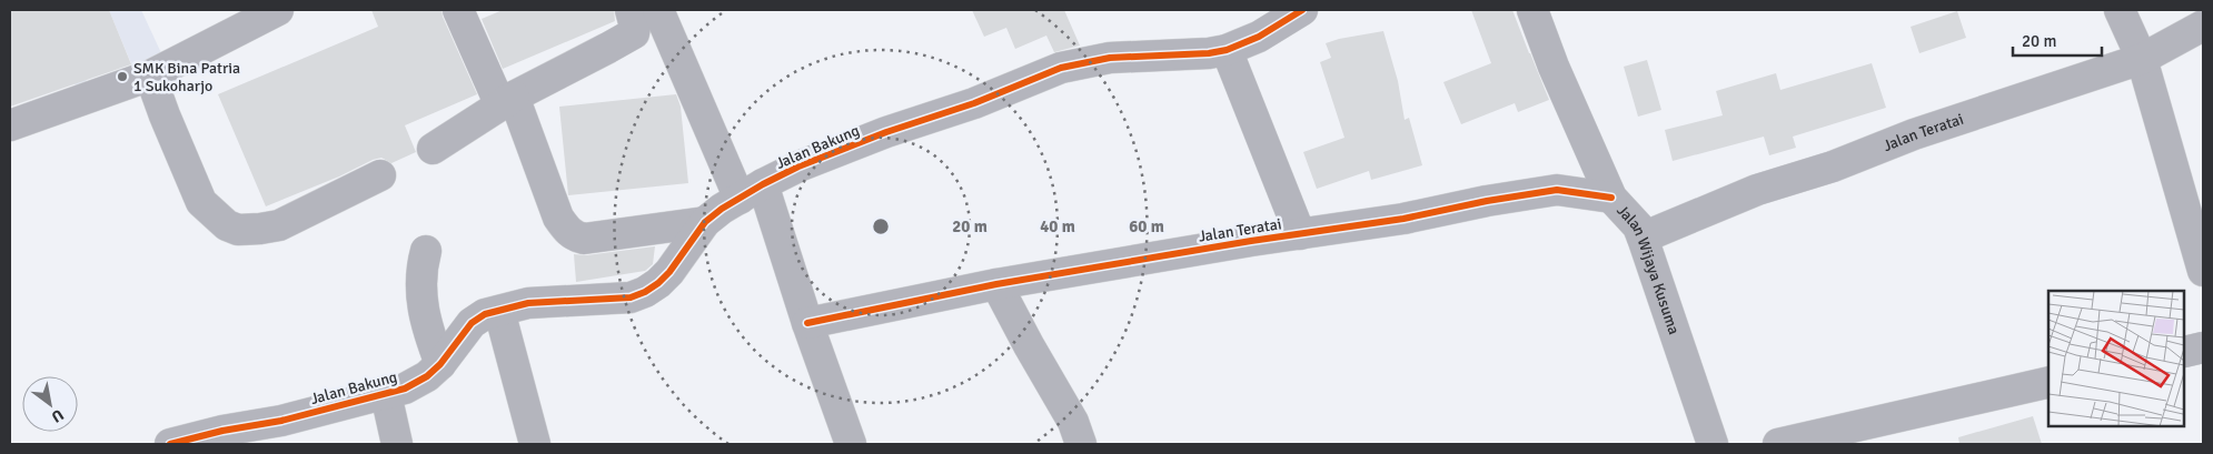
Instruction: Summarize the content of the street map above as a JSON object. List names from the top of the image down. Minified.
{"streets":{"street":["Jalan Teratai","Jalan Bakung","Jalan Wijaya Kusuma"]},"crossings":[["Jalan Teratai","Jalan Wijaya Kusuma"]],"places":["SMK Bina Patria 1 Sukoharjo"],"scale_bar":"20 m","north":"bottom right","rings":["20 m","40 m","60 m"]}
